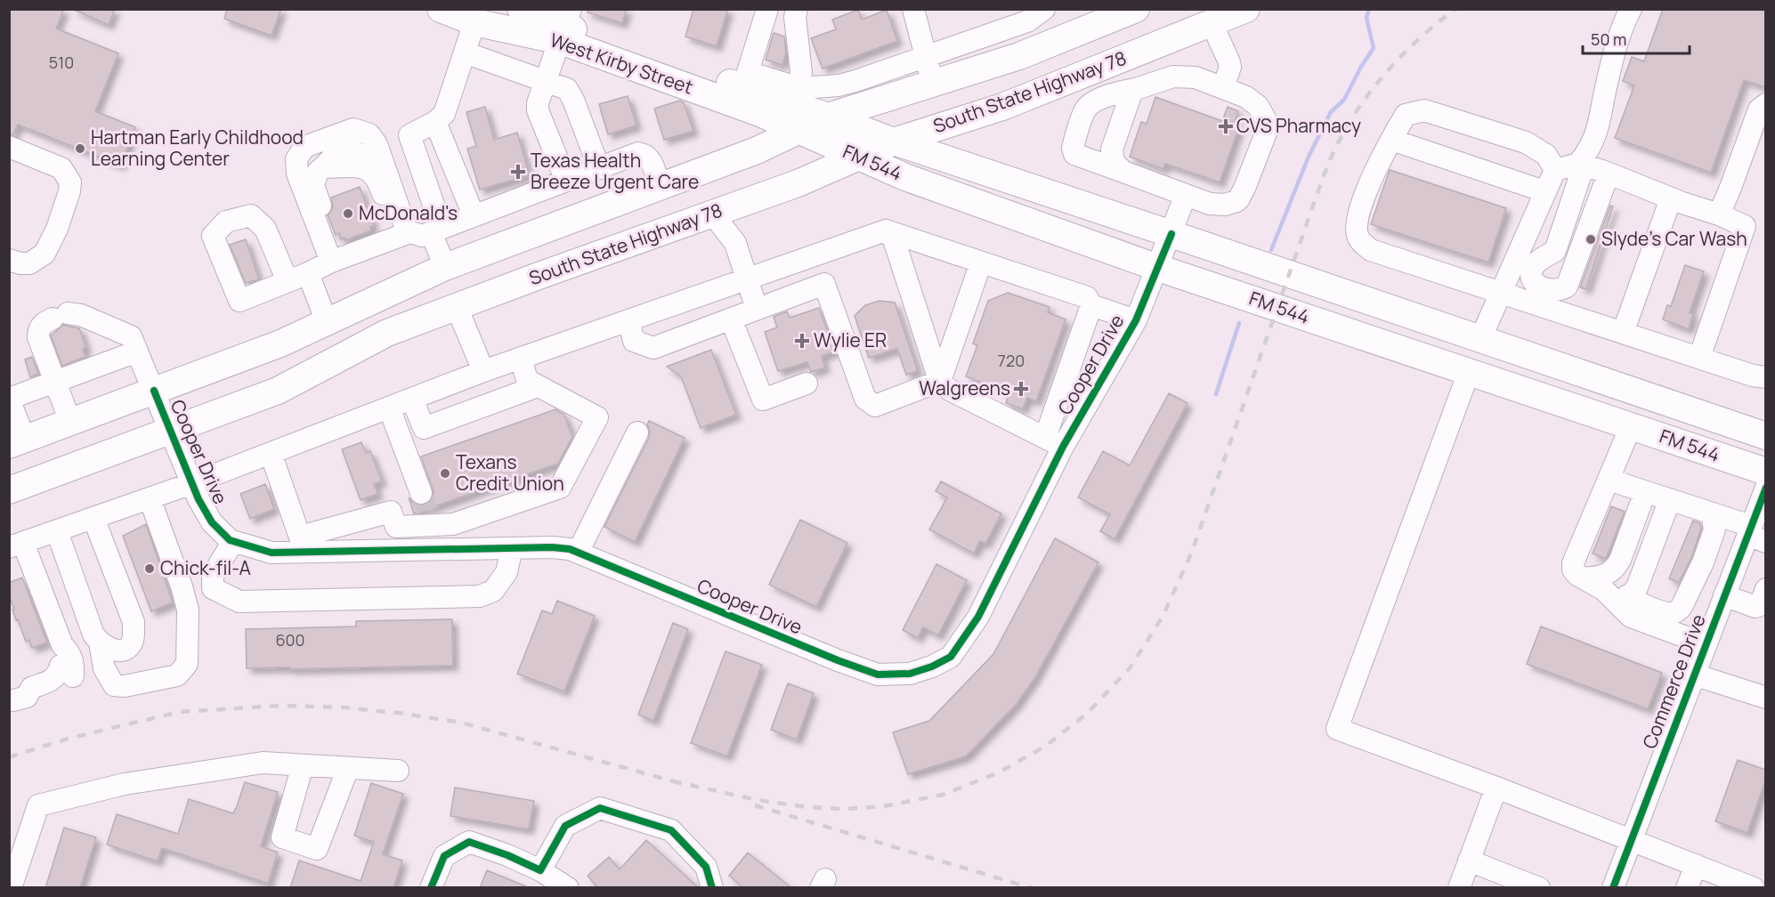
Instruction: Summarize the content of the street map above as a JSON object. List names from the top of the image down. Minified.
{"streets":{"main road":["West Kirby Street","South State Highway 78","FM 544"],"street":["Cooper Drive","Commerce Drive"]},"crossings":[["West Kirby Street","South State Highway 78"],["West Kirby Street","FM 544"],["South State Highway 78","FM 544"],["South State Highway 78","Cooper Drive"],["FM 544","Cooper Drive"]],"places":{"health":["CVS Pharmacy","Texas Health Breeze Urgent Care","Wylie ER","Walgreens"],"other":["Hartman Early Childhood Learning Center","McDonald's","Slyde's Car Wash","Texans Credit Union","Chick-fil-A"]},"house_numbers":["510","720","600"],"scale_bar":"50 m"}
